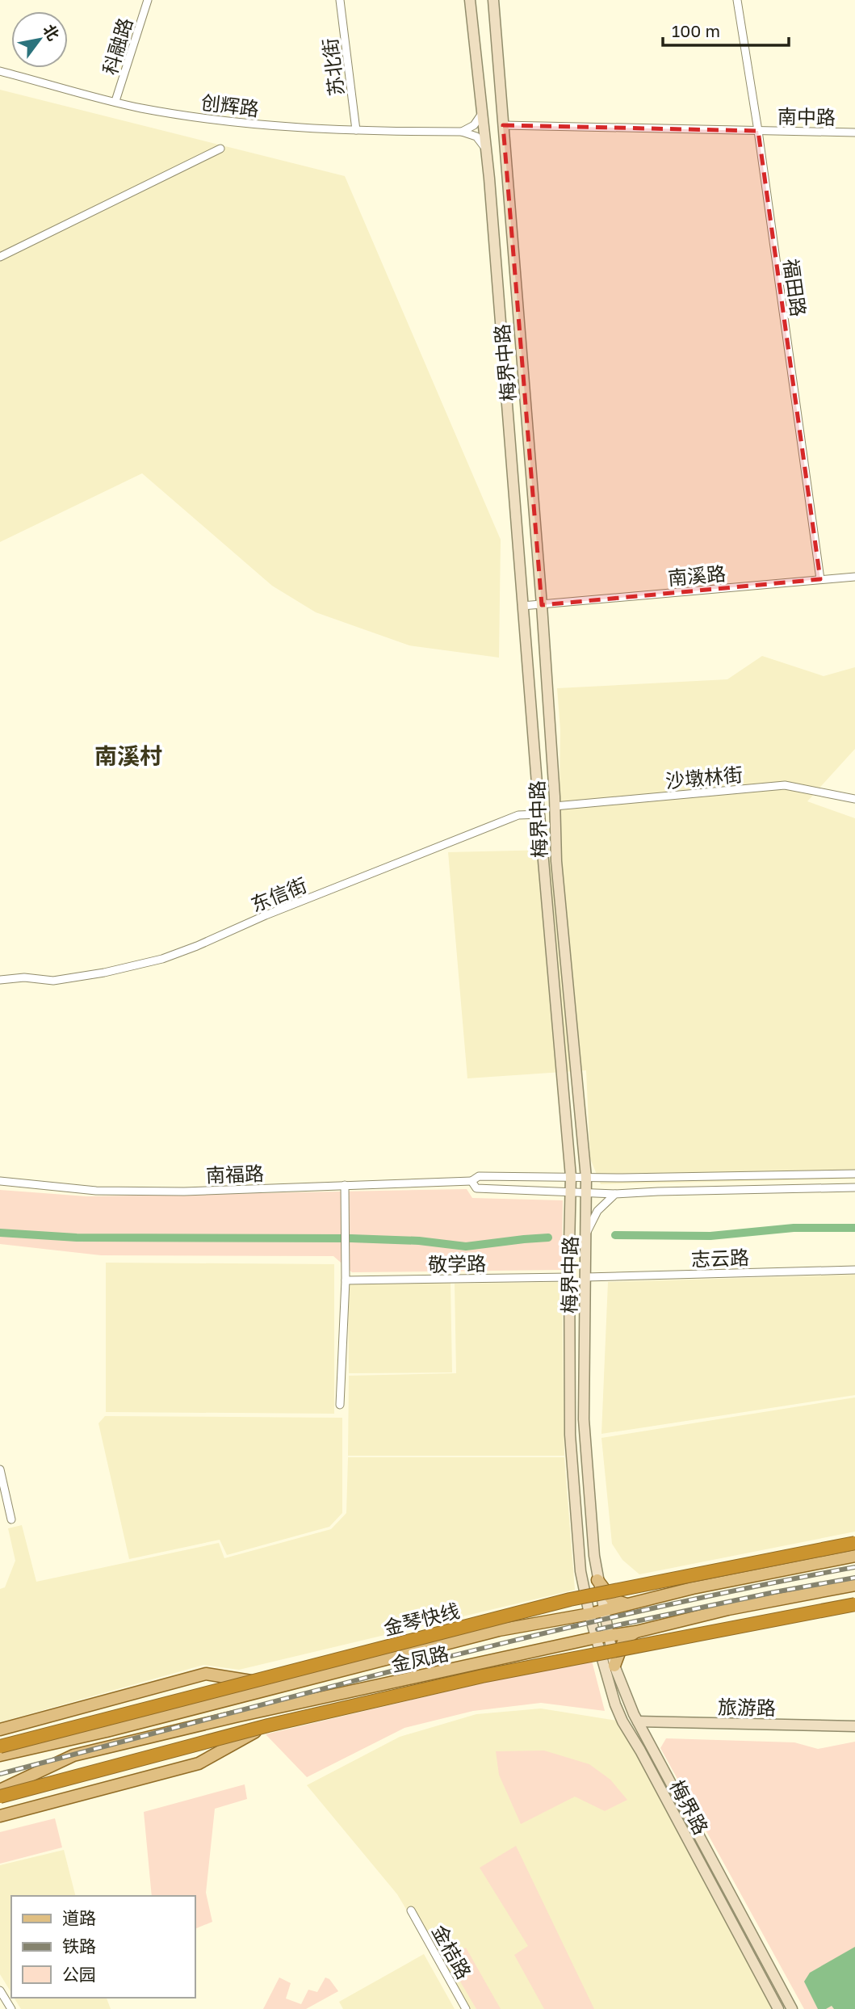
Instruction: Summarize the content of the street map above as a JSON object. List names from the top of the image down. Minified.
{"streets":{"highway":["金琴快线"],"main road":["梅界中路","金凤路","旅游路","梅界路"],"street":["科融路","苏北街","创辉路","南中路","福田路","南溪路","沙墩林街","东信街","南福路","志云路","敬学路","金桔路"]},"crossings":[["科融路","创辉路"],["苏北街","创辉路"],["南中路","福田路"],["南中路","梅界中路"],["福田路","南溪路"],["梅界中路","南溪路"],["梅界中路","沙墩林街"],["梅界中路","东信街"],["梅界中路","志云路"],["梅界中路","敬学路"],["梅界中路","金凤路"],["梅界中路","旅游路"],["梅界中路","梅界路"],["金凤路","梅界路"]],"districts":["南溪村"],"legend":["道路","铁路","公园"],"scale_bar":"100 m","north":"top right"}
